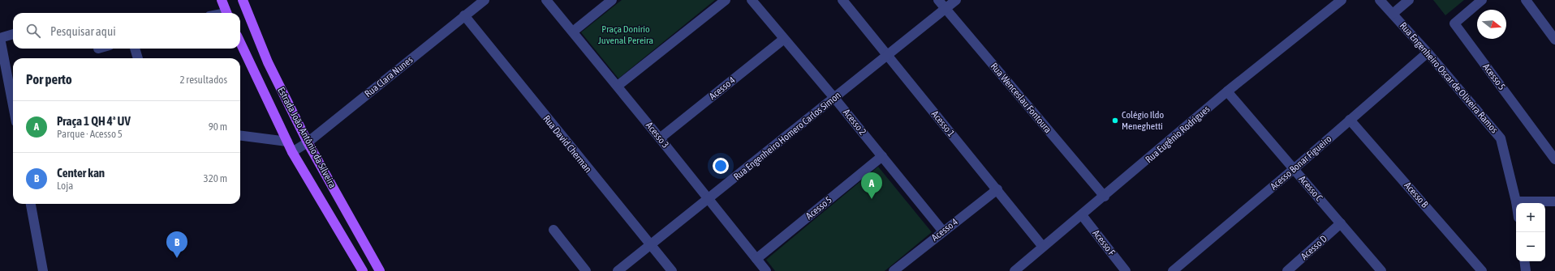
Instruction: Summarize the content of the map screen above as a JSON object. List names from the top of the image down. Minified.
{"streets":{"main road":["Estrada João Antônio da Silveira"],"street":["Rua Clara Nunes","Acesso 5","Rua Engenheiro Oscar de Oliveira Ramos","Acesso 4","Rua Wenceslau Fontoura","Acesso 2","Acesso 1","Rua Eugênio Rodrigues","Acesso 3","Rua Engenheiro Homero Carlos Simon","Rua David Cherman","Acesso Bonar Figueiro","Acesso C","Acesso B","Acesso F","Acesso D"]},"crossings":[["Rua Clara Nunes","Estrada João Antônio da Silveira"],["Rua Clara Nunes","Rua David Cherman"],["Acesso 5","Acesso 2"],["Acesso 5","Acesso 3"],["Rua Engenheiro Oscar de Oliveira Ramos","Acesso Bonar Figueiro"],["Acesso 4","Acesso 2"],["Acesso 4","Acesso 1"],["Acesso 4","Acesso 3"],["Rua Wenceslau Fontoura","Rua Eugênio Rodrigues"],["Rua Wenceslau Fontoura","Rua Engenheiro Homero Carlos Simon"],["Acesso 2","Rua Engenheiro Homero Carlos Simon"],["Acesso 1","Rua Eugênio Rodrigues"],["Acesso 1","Rua Engenheiro Homero Carlos Simon"],["Rua Eugênio Rodrigues","Acesso C"],["Rua Eugênio Rodrigues","Acesso F"],["Acesso 3","Rua Engenheiro Homero Carlos Simon"],["Rua Engenheiro Homero Carlos Simon","Rua David Cherman"],["Acesso Bonar Figueiro","Acesso C"],["Acesso Bonar Figueiro","Acesso B"],["Acesso C","Acesso D"]],"parks":["Praça Donírio Juvenal Pereira"],"places":["Colégio Ildo Meneghetti"],"north":"right","page":{"search":"Pesquisar aqui","heading":["Por perto","2 resultados"],"list":[{"mark":"A","name":"Praça 1 QH 4ª UV","note":"Parque · Acesso 5","value":"90 m"},{"mark":"B","name":"Center kan","note":"Loja","value":"320 m"}],"pins":["A","B"],"map_buttons":["+","−"]}}
